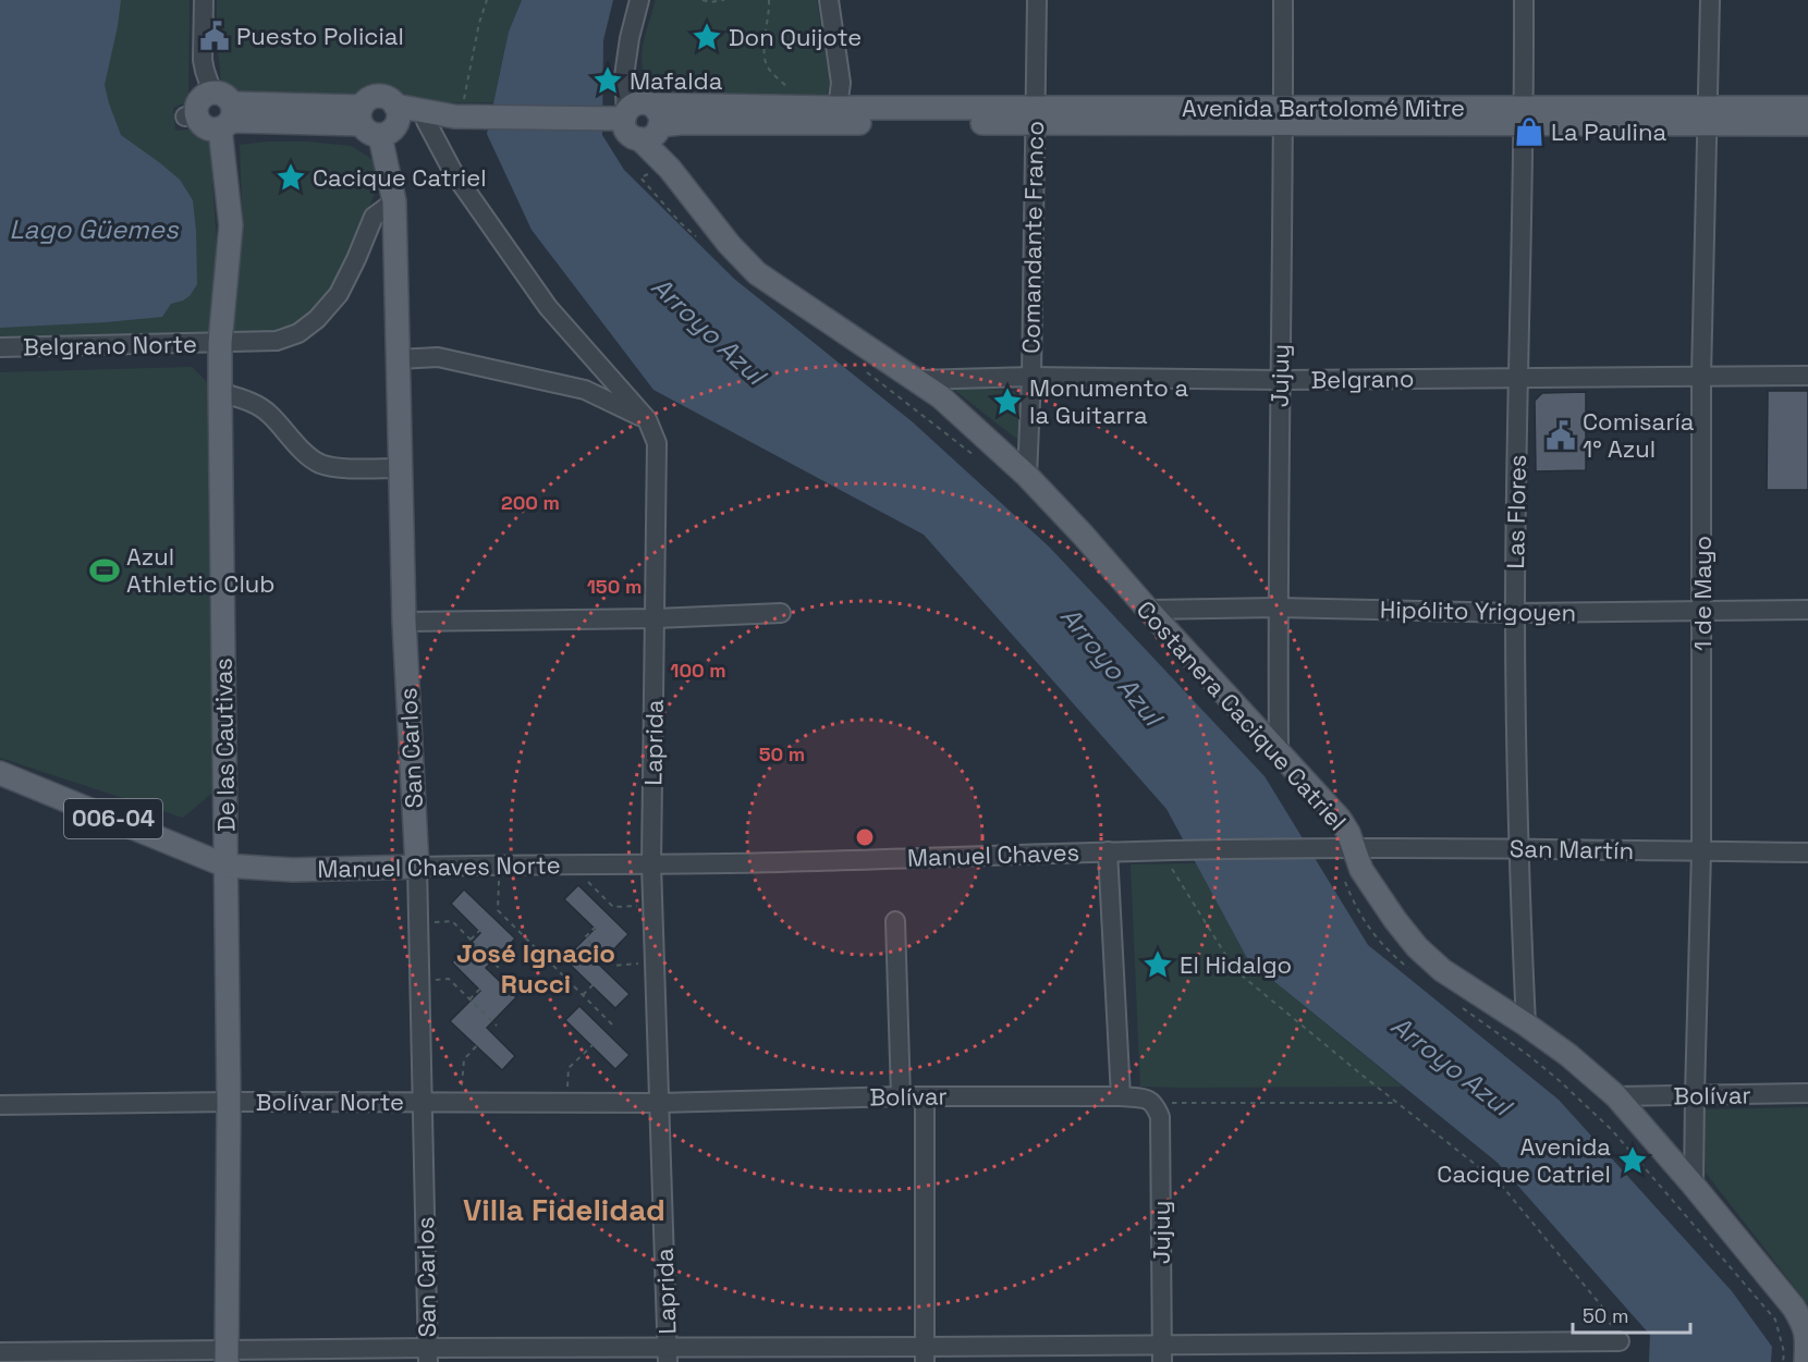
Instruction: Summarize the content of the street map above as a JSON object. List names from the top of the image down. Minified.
{"streets":{"main road":["Avenida Bartolomé Mitre","Costanera Cacique Catriel","De las Cautivas","San Carlos","006-04","Manuel Chaves Norte"],"street":["Comandante Franco","Belgrano Norte","Jujuy","Belgrano","Las Flores","1 de Mayo","Hipólito Yrigoyen","Laprida","San Martín","Manuel Chaves","Bolívar","Bolívar Norte"]},"crossings":[["Avenida Bartolomé Mitre","Comandante Franco"],["Avenida Bartolomé Mitre","Jujuy"],["Avenida Bartolomé Mitre","Las Flores"],["Avenida Bartolomé Mitre","1 de Mayo"],["Comandante Franco","Belgrano"],["Comandante Franco","Costanera Cacique Catriel"],["Belgrano Norte","De las Cautivas"],["Belgrano Norte","San Carlos"],["Jujuy","Belgrano"],["Jujuy","Hipólito Yrigoyen"],["Jujuy","Costanera Cacique Catriel"],["Jujuy","Bolívar"],["Belgrano","Las Flores"],["Belgrano","1 de Mayo"],["Belgrano","Costanera Cacique Catriel"],["Las Flores","Hipólito Yrigoyen"],["Las Flores","Costanera Cacique Catriel"],["Las Flores","San Martín"],["1 de Mayo","Hipólito Yrigoyen"],["1 de Mayo","Costanera Cacique Catriel"],["1 de Mayo","San Martín"],["1 de Mayo","Bolívar"],["Hipólito Yrigoyen","Costanera Cacique Catriel"],["Costanera Cacique Catriel","San Martín"],["Costanera Cacique Catriel","Manuel Chaves"],["Costanera Cacique Catriel","Bolívar"],["Laprida","Manuel Chaves"],["Laprida","Manuel Chaves Norte"],["Laprida","Bolívar"],["Laprida","Bolívar Norte"],["De las Cautivas","006-04"],["De las Cautivas","Manuel Chaves Norte"],["De las Cautivas","Bolívar Norte"],["San Carlos","Manuel Chaves Norte"],["San Carlos","Bolívar Norte"],["006-04","Manuel Chaves Norte"],["San Martín","Manuel Chaves"],["Manuel Chaves","Manuel Chaves Norte"],["Bolívar","Bolívar Norte"]],"districts":["José Ignacio Rucci","Villa Fidelidad"],"water":["Lago Güemes","Arroyo Azul"],"places":{"public building":["Puesto Policial","Comisaría 1° Azul"],"place":["Don Quijote","Mafalda","Cacique Catriel","Monumento a la Guitarra","El Hidalgo","Avenida Cacique Catriel"],"shop":["La Paulina"],"sports":["Azul Athletic Club"]},"scale_bar":"50 m","rings":["200 m","150 m","100 m","50 m"]}
